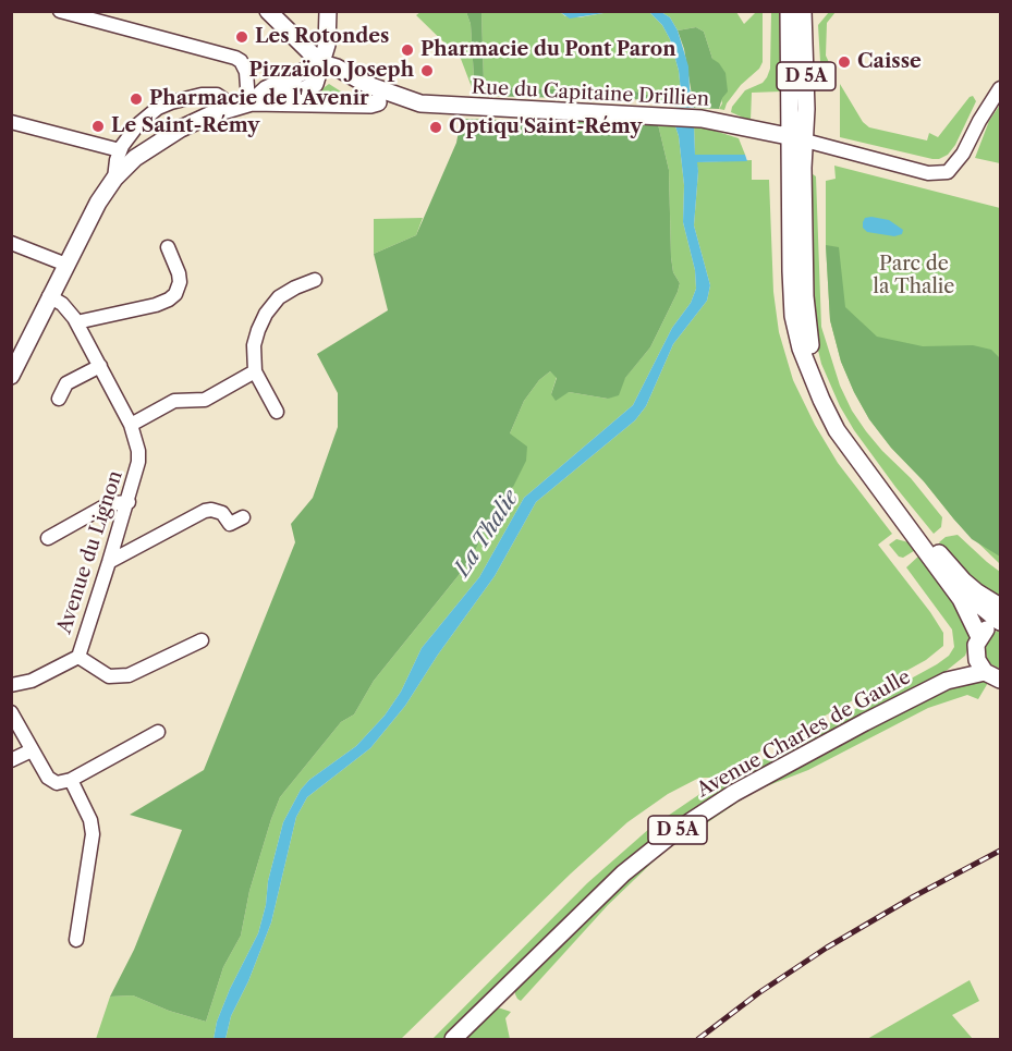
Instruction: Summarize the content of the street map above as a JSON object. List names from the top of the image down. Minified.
{"streets":{"main road":["D 5A","Rue du Capitaine Drillien","Avenue Charles de Gaulle"],"street":["Avenue du Lignon"]},"crossings":[["D 5A","Rue du Capitaine Drillien"],["D 5A","Avenue Charles de Gaulle"]],"water":["La Thalie"],"parks":["Parc de la Thalie"],"places":["Les Rotondes","Pharmacie du Pont Paron","Caisse","Pizzaïolo Joseph","Pharmacie de l'Avenir","Le Saint-Rémy","Optiqu'Saint-Rémy"]}
